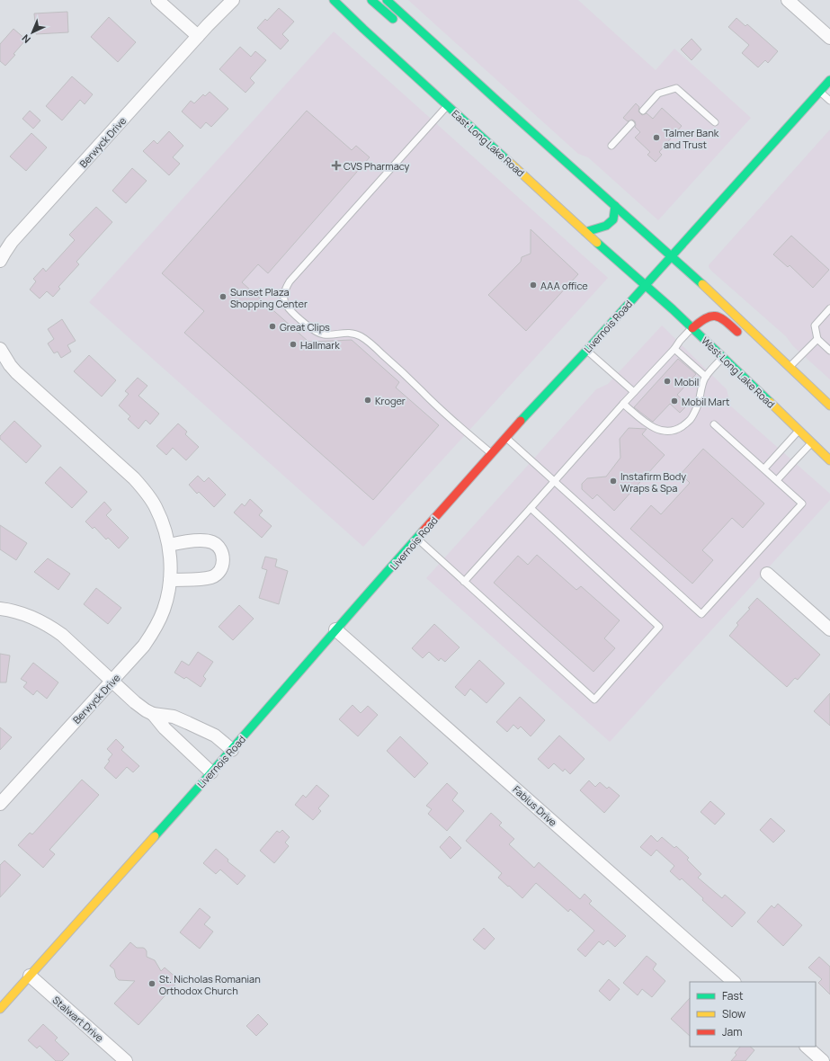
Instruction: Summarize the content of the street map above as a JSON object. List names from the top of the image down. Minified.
{"streets":{"main road":["East Long Lake Road","Livernois Road","West Long Lake Road"],"street":["Berwyck Drive","Fabius Drive","Stalwart Drive"]},"crossings":[["East Long Lake Road","Livernois Road"],["East Long Lake Road","West Long Lake Road"],["Livernois Road","West Long Lake Road"],["Livernois Road","Fabius Drive"],["Livernois Road","Stalwart Drive"]],"places":{"other":["Talmer Bank and Trust","AAA office","Sunset Plaza Shopping Center","Great Clips","Hallmark","Mobil","Kroger","Mobil Mart","Instafirm Body Wraps & Spa","St. Nicholas Romanian Orthodox Church"],"health":["CVS Pharmacy"]},"legend":["Fast","Slow","Jam"],"north":"bottom left"}
